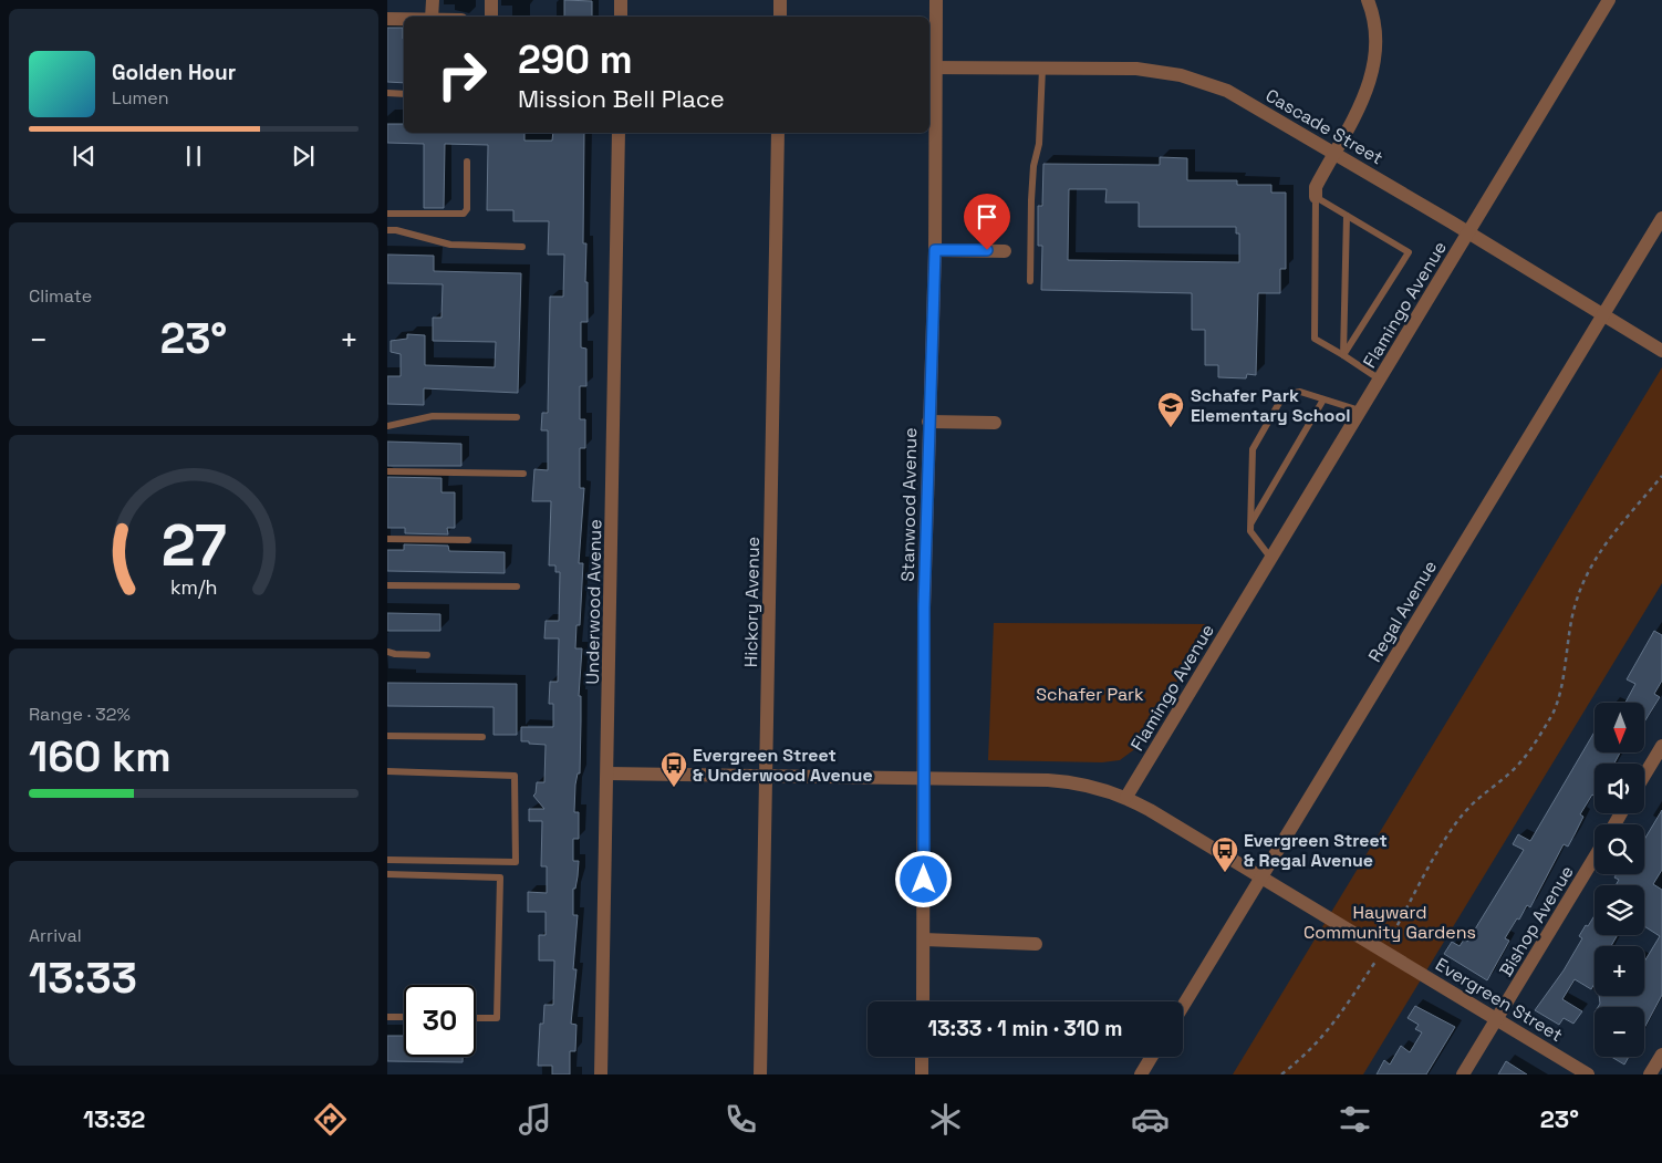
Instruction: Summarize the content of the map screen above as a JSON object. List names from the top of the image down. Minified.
{"streets":{"street":["Cascade Street","Flamingo Avenue","Stanwood Avenue","Underwood Avenue","Hickory Avenue","Regal Avenue","Bishop Avenue","Evergreen Street"]},"crossings":[["Cascade Street","Flamingo Avenue"],["Cascade Street","Stanwood Avenue"],["Cascade Street","Regal Avenue"],["Flamingo Avenue","Evergreen Street"],["Stanwood Avenue","Evergreen Street"],["Underwood Avenue","Evergreen Street"],["Hickory Avenue","Evergreen Street"],["Regal Avenue","Evergreen Street"],["Bishop Avenue","Evergreen Street"]],"parks":["Schafer Park","Hayward Community Gardens"],"places":{"school or university":["Schafer Park Elementary School"],"bus stop":["Evergreen Street & Underwood Avenue","Evergreen Street & Regal Avenue"]},"north":"bottom","page":{"turn":["290 m","Mission Bell Place"],"song":["Golden Hour","Lumen"],"tile":["Climate",["Range · 32%","160 km"],["Arrival","13:33"]],"heat":["−","23°","+"],"map_buttons":["+","−"],"limit":"30","trip":"13:33 · 1 min · 310 m","tabs":["13:32","23°"],"gauge":["27","km/h"]}}
